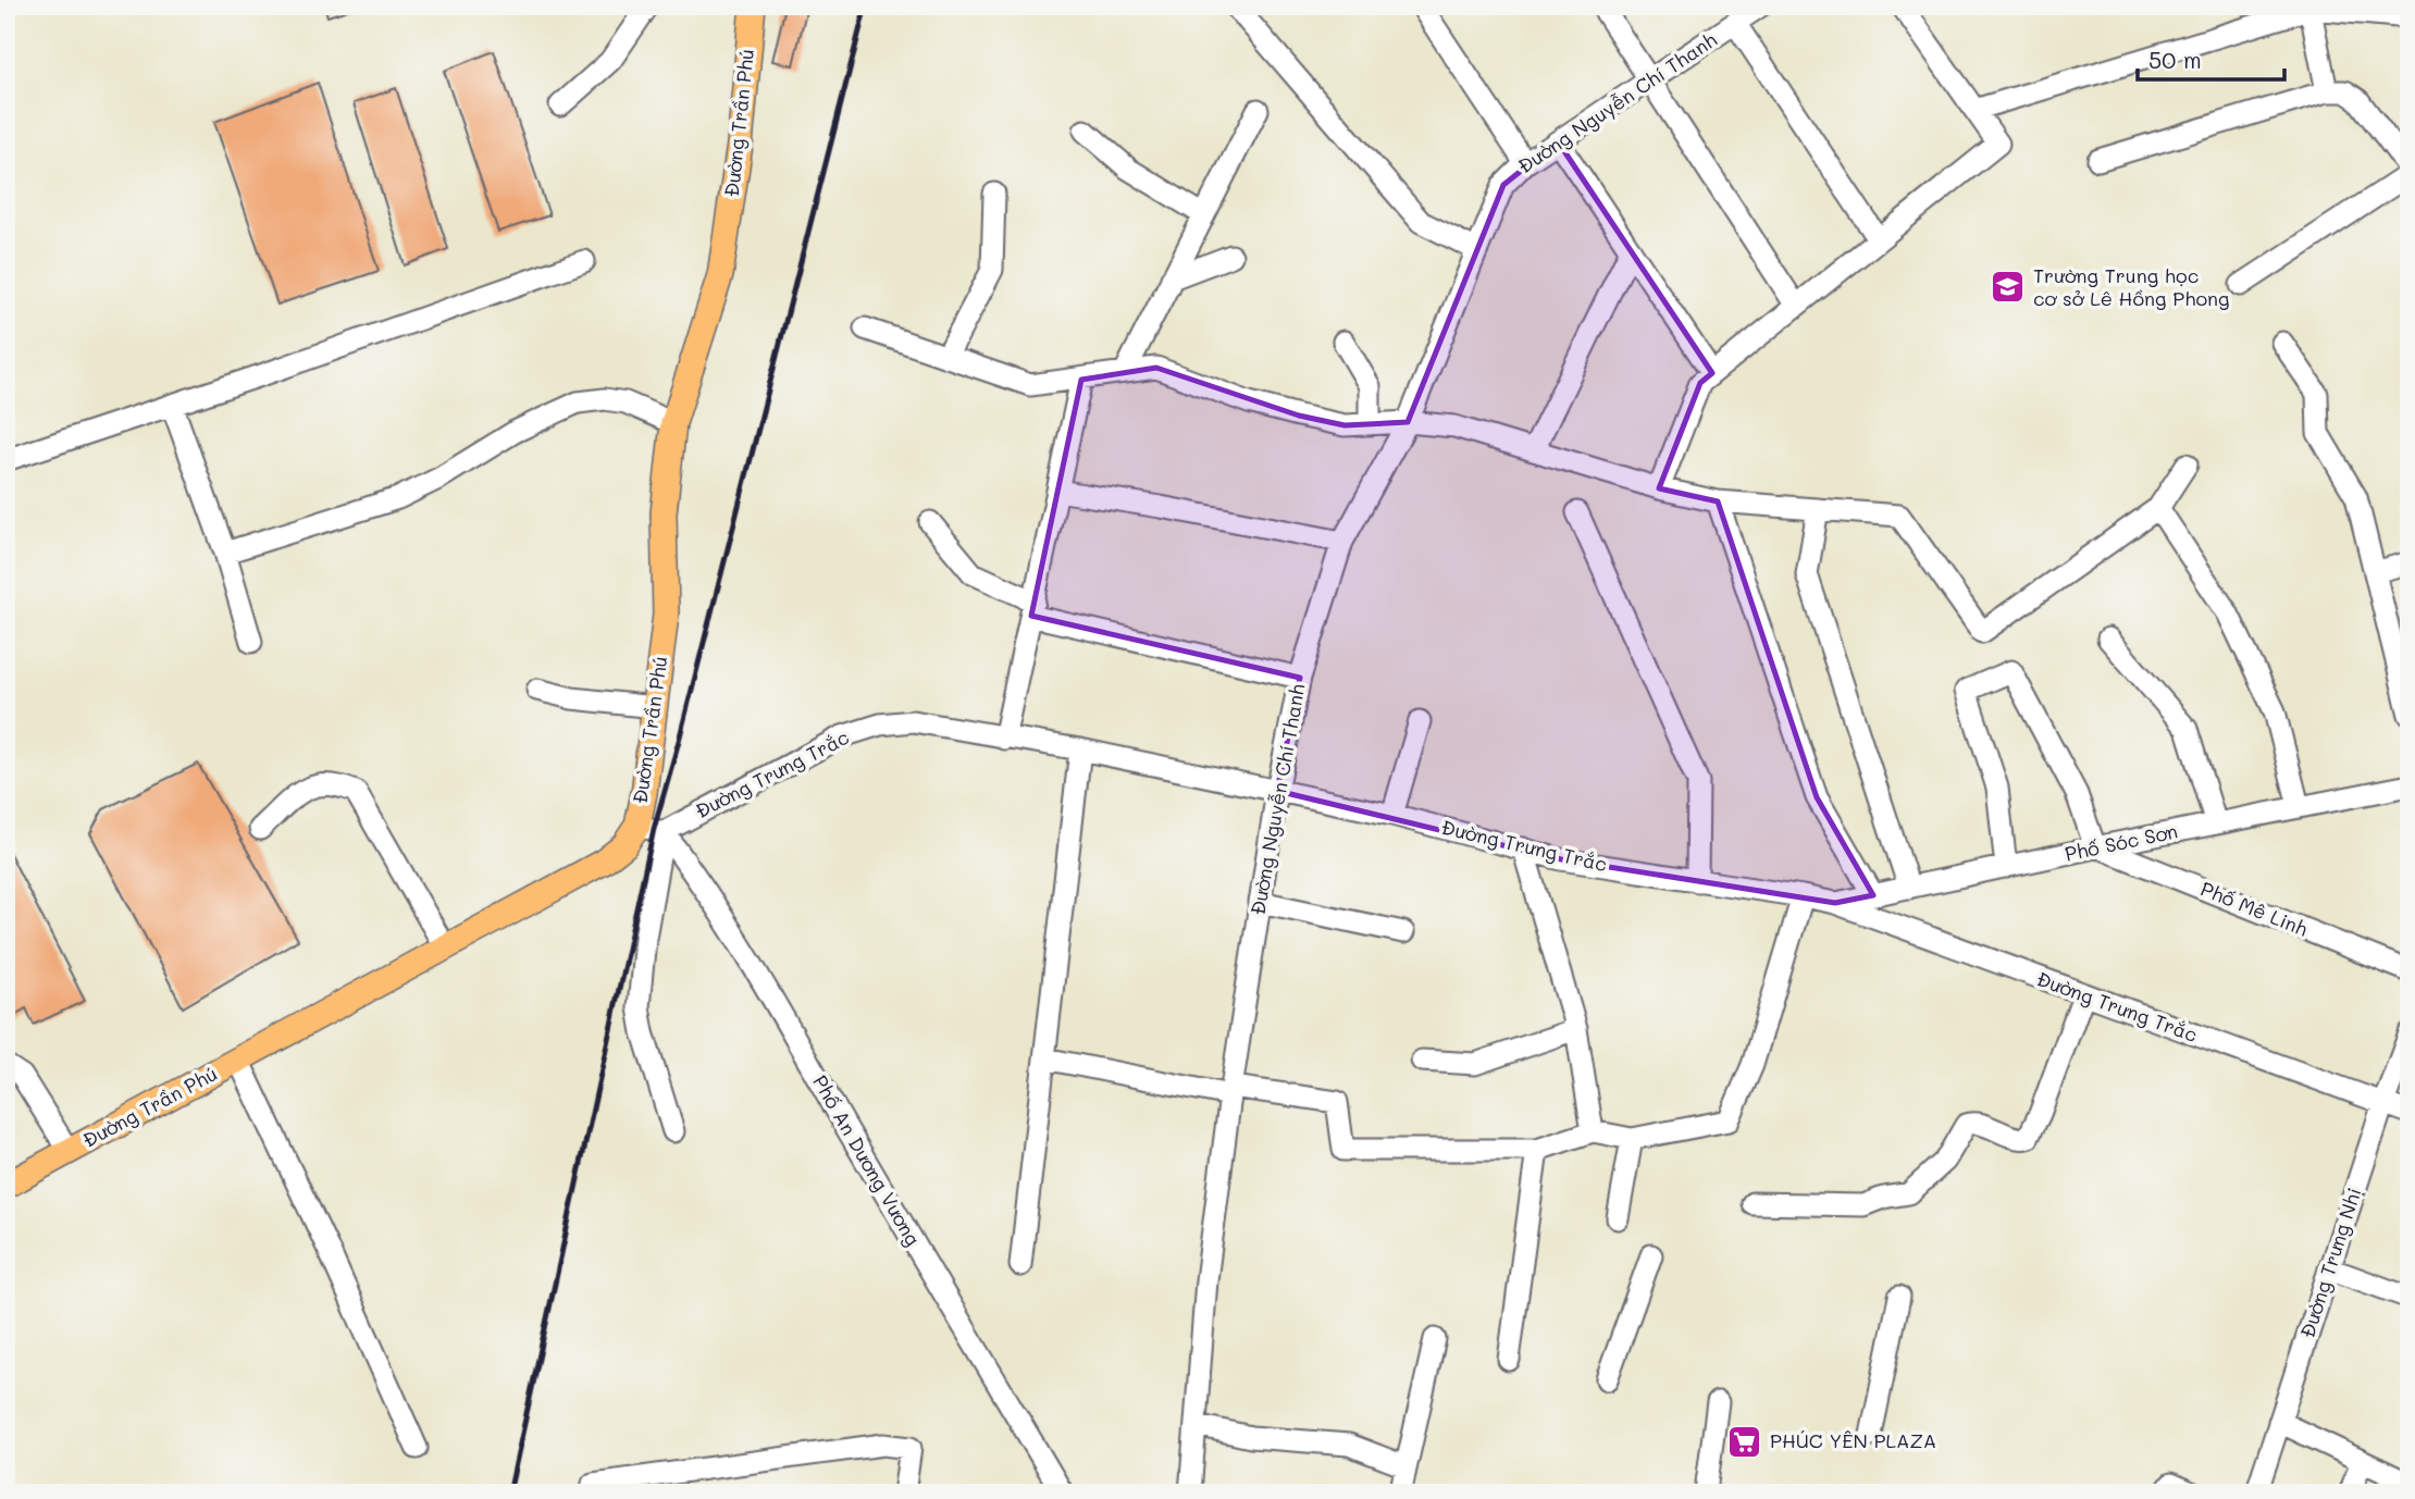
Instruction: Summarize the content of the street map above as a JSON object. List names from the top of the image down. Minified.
{"streets":{"main road":["Đường Trần Phú"],"street":["Đường Nguyễn Chí Thanh","Đường Trưng Trắc","Phố Sóc Sơn","Phố Mê Linh","Phố An Dương Vương","Đường Trưng Nhị"]},"crossings":[["Đường Nguyễn Chí Thanh","Đường Trưng Trắc"],["Đường Trưng Trắc","Phố Sóc Sơn"],["Đường Trưng Trắc","Phố An Dương Vương"],["Đường Trưng Trắc","Đường Trưng Nhị"],["Phố Sóc Sơn","Phố Mê Linh"]],"places":{"school or university":["Trường Trung học cơ sở Lê Hồng Phong"],"supermarket":["PHÚC YÊN PLAZA"]},"scale_bar":"50 m"}
